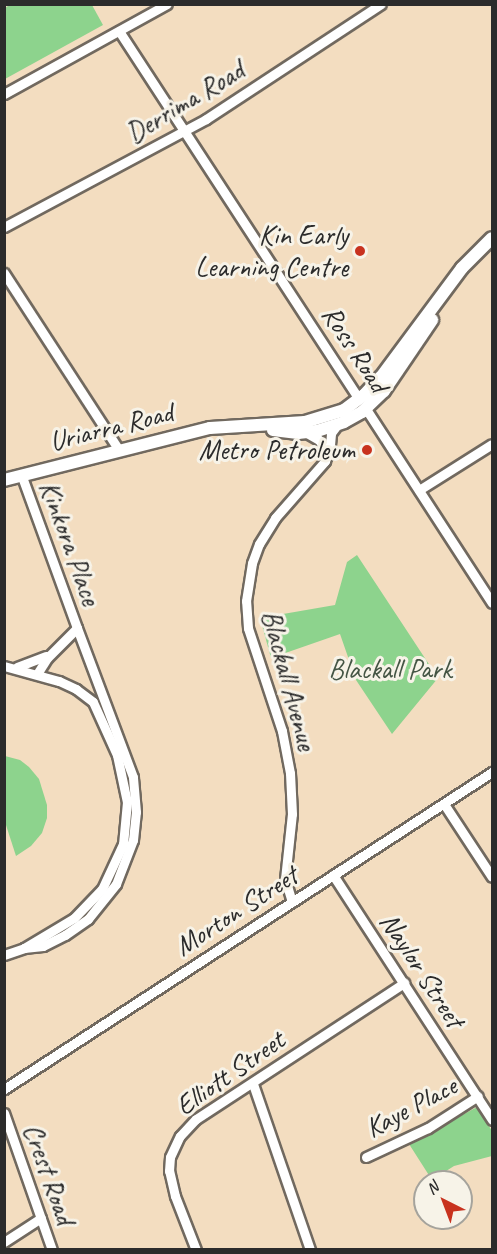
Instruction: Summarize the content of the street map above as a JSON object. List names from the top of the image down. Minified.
{"streets":{"main road":["Uriarra Road"],"street":["Derrima Road","Ross Road","Kinkora Place","Blackall Avenue","Morton Street","Naylor Street","Elliott Street","Kaye Place","Crest Road"]},"crossings":[["Derrima Road","Ross Road"],["Ross Road","Uriarra Road"],["Uriarra Road","Kinkora Place"],["Uriarra Road","Blackall Avenue"],["Blackall Avenue","Morton Street"],["Morton Street","Naylor Street"],["Naylor Street","Elliott Street"],["Naylor Street","Kaye Place"]],"parks":["Blackall Park"],"places":["Kin Early Learning Centre","Metro Petroleum"],"north":"top left"}
